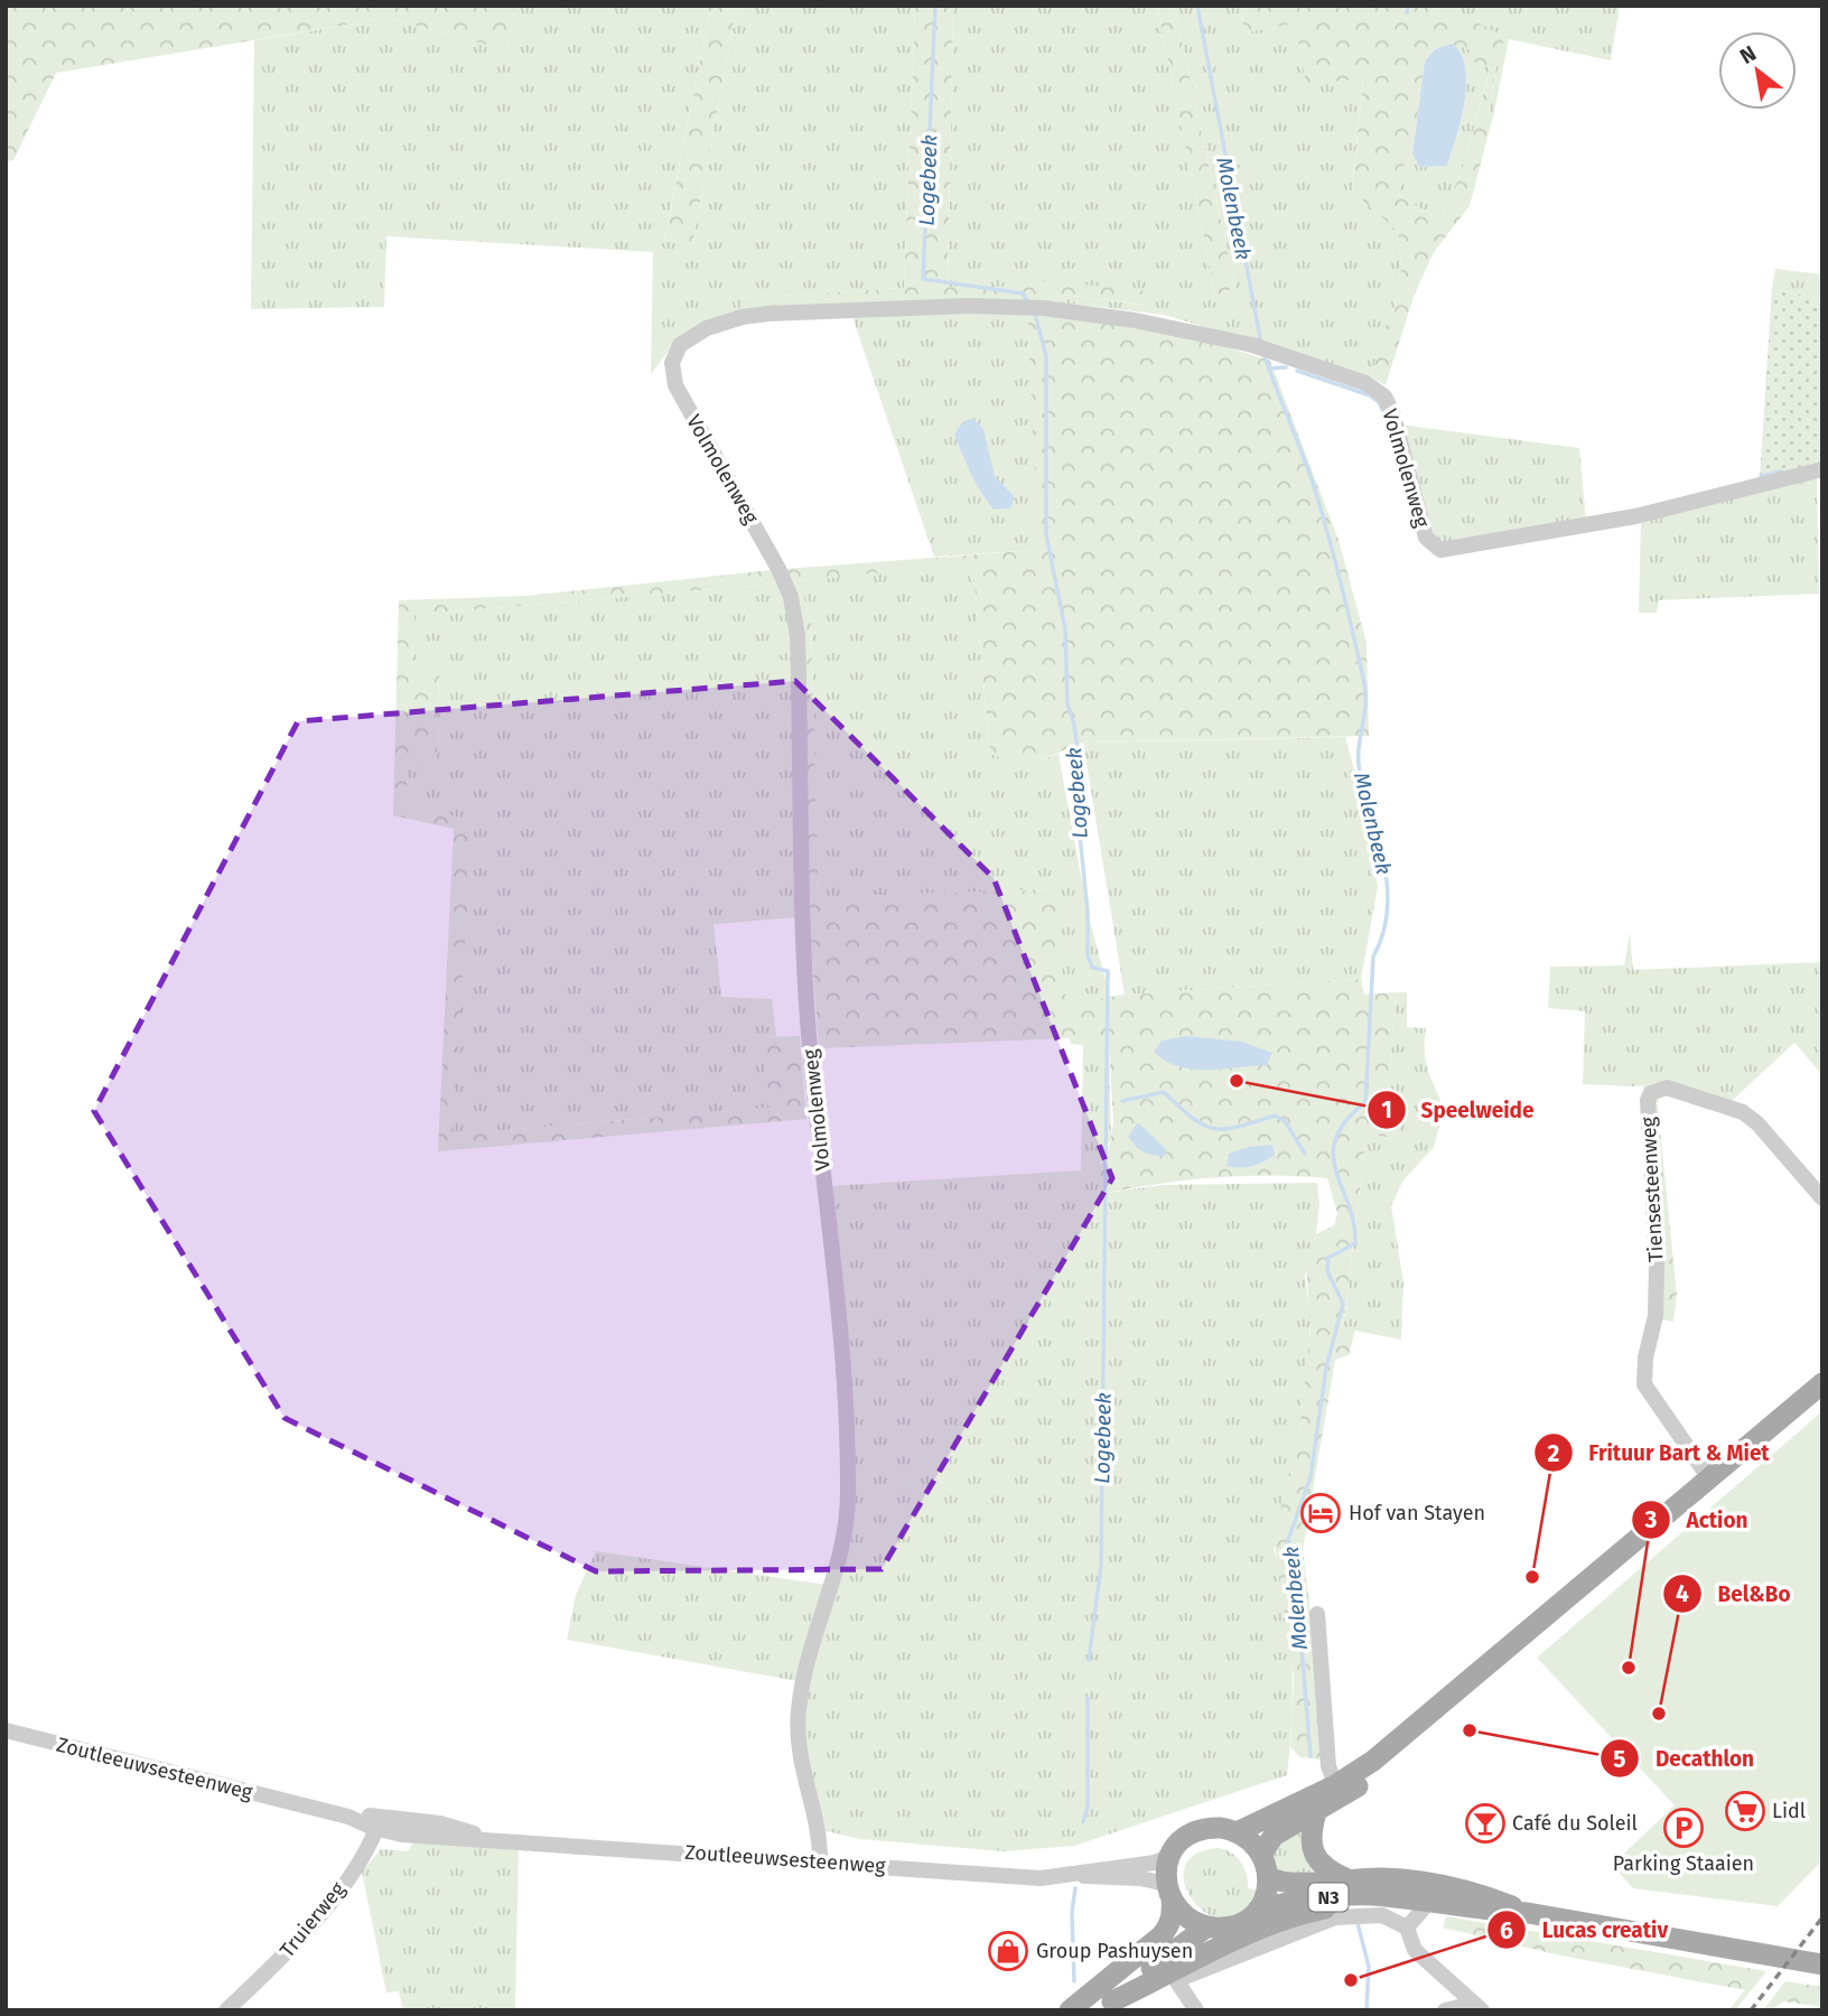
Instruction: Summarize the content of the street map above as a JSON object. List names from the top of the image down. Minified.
{"streets":{"main road":["N3"],"street":["Volmolenweg","Tiensesteenweg","Zoutleeuwsesteenweg","Truierweg"]},"crossings":[["Volmolenweg","Zoutleeuwsesteenweg"],["Zoutleeuwsesteenweg","N3"],["Zoutleeuwsesteenweg","Truierweg"]],"water":["Logebeek","Molenbeek"],"places":{"other":["Speelweide","Frituur Bart & Miet","Action","Bel&Bo","Decathlon","Lucas creativ"],"hotel":["Hof van Stayen"],"supermarket":["Lidl"],"bar":["Café du Soleil"],"parking":["Parking Staaien"],"shop":["Group Pashuysen"]},"north":"top left"}
